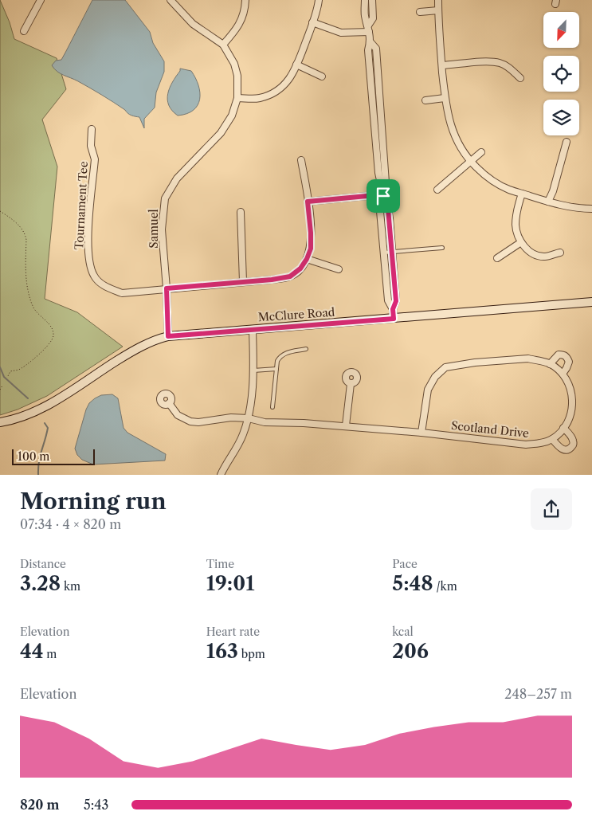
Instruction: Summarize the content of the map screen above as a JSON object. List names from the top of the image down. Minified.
{"streets":{"street":["Tournament Tee","Samuel","McClure Road","Scotland Drive"]},"crossings":[["Tournament Tee","Samuel"],["Samuel","McClure Road"]],"scale_bar":"100 m","north":"bottom left","page":{"scale":"100 m","heading":["Morning run","07:34 · 4 × 820 m"],"stats":[["Distance","3.28 km"],["Time","19:01"],["Pace","5:48 /km"],["Elevation","44 m"],["Heart rate","163 bpm"],["kcal","206"]],"chart":["Elevation","248–257 m"],"list":[{"name":"820 m","note":"5:43"}]}}
